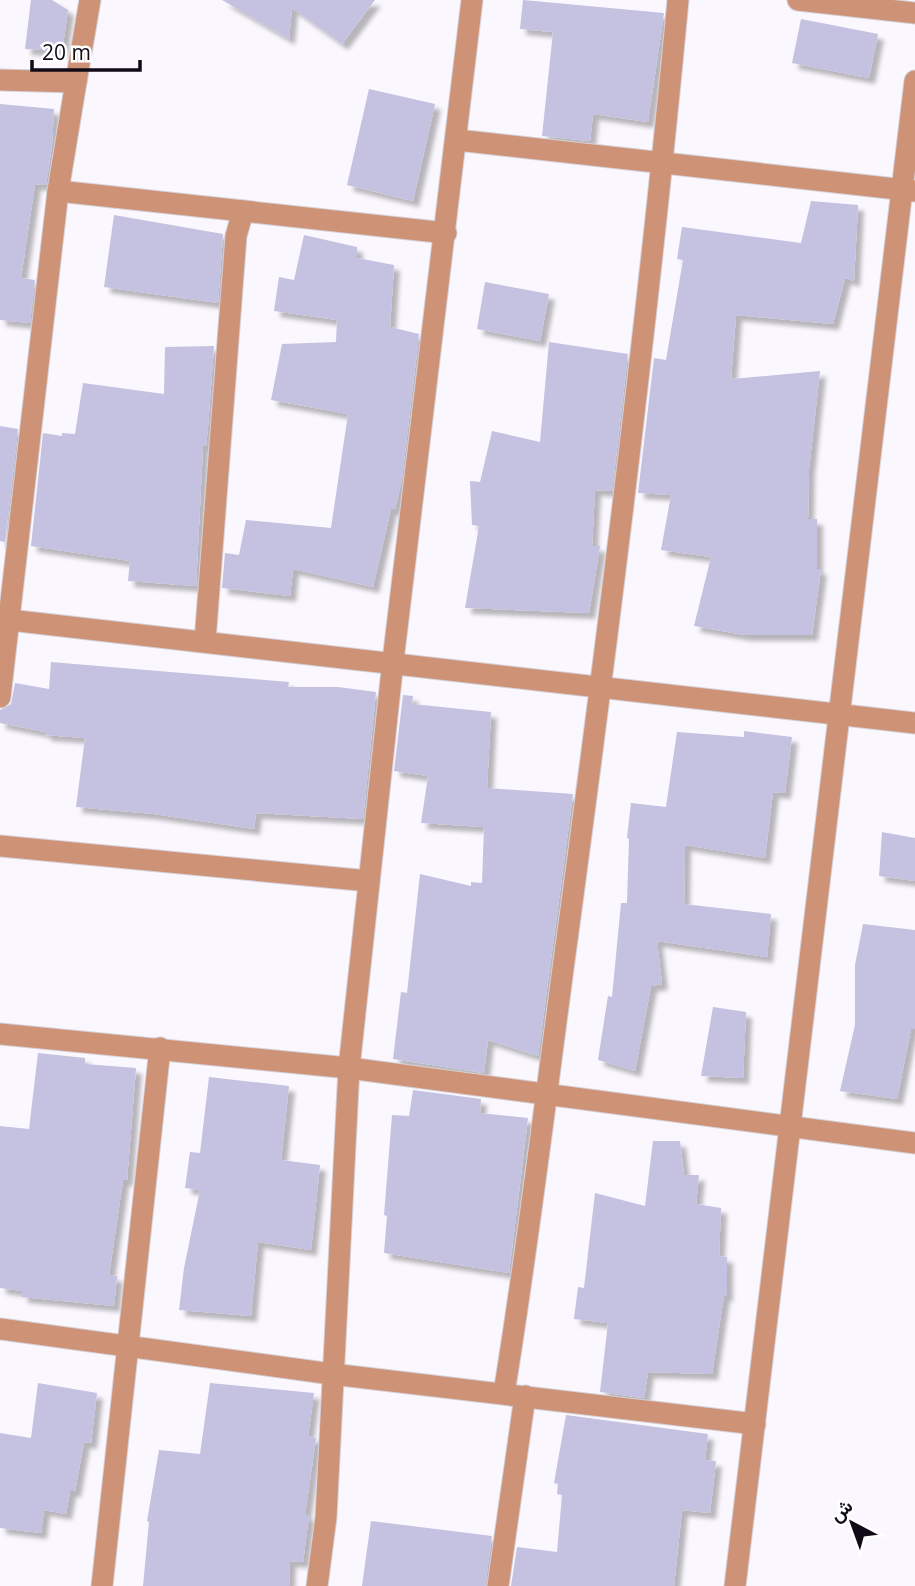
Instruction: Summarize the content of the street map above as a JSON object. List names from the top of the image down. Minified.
{"scale_bar":"20 m","north":"top left"}
